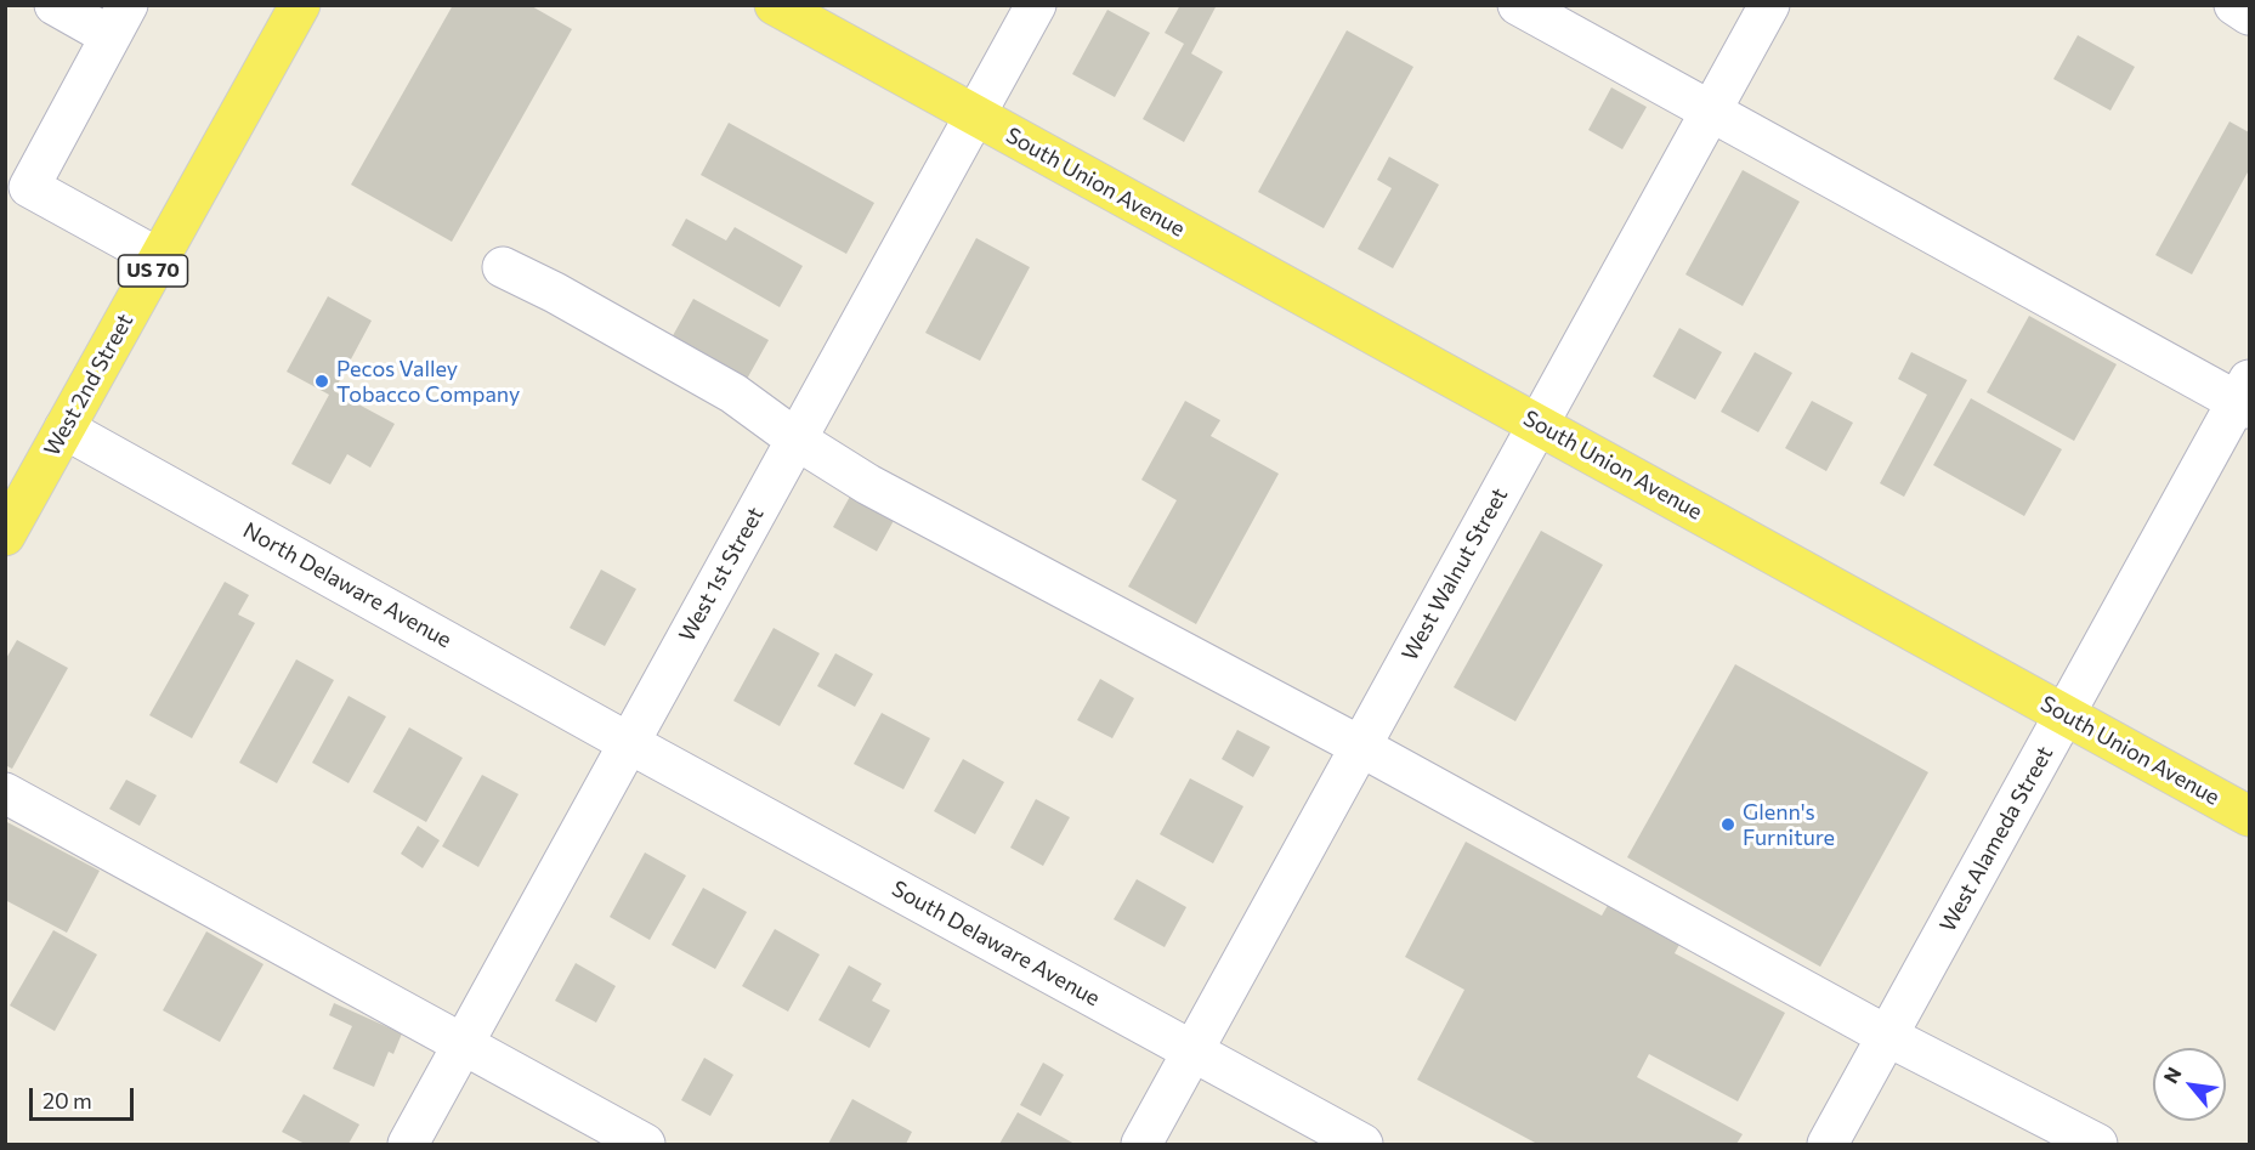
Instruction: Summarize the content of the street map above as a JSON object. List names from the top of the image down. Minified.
{"streets":{"main road":["South Union Avenue","US 70","West 2nd Street"],"street":["West 1st Street","West Walnut Street","North Delaware Avenue","West Alameda Street","South Delaware Avenue"]},"crossings":[["South Union Avenue","West 1st Street"],["South Union Avenue","West Walnut Street"],["South Union Avenue","West Alameda Street"],["West 2nd Street","North Delaware Avenue"],["West 1st Street","North Delaware Avenue"],["West 1st Street","South Delaware Avenue"],["West Walnut Street","South Delaware Avenue"],["North Delaware Avenue","South Delaware Avenue"]],"places":["Pecos Valley Tobacco Company","Glenn's Furniture"],"scale_bar":"20 m","north":"top left"}
